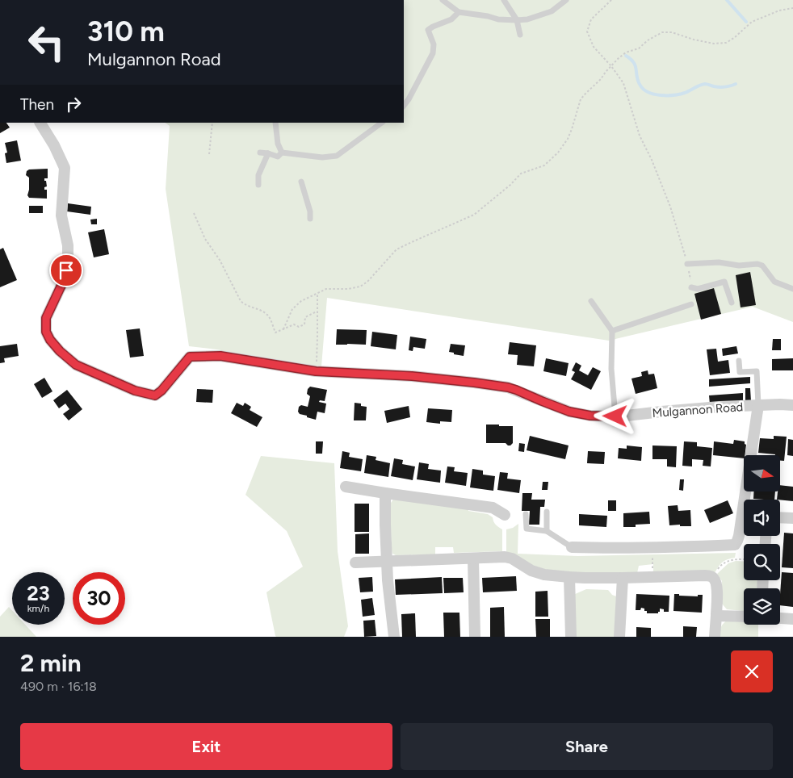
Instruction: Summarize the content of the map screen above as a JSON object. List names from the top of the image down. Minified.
{"streets":{"street":["Mulgannon Road"]},"north":"right","page":{"turn":["310 m","Mulgannon Road"],"then":"Then","speed":"23 km/h","limit":"30","heading":["2 min","490 m · 16:18"],"buttons":["Exit","Share"]}}
